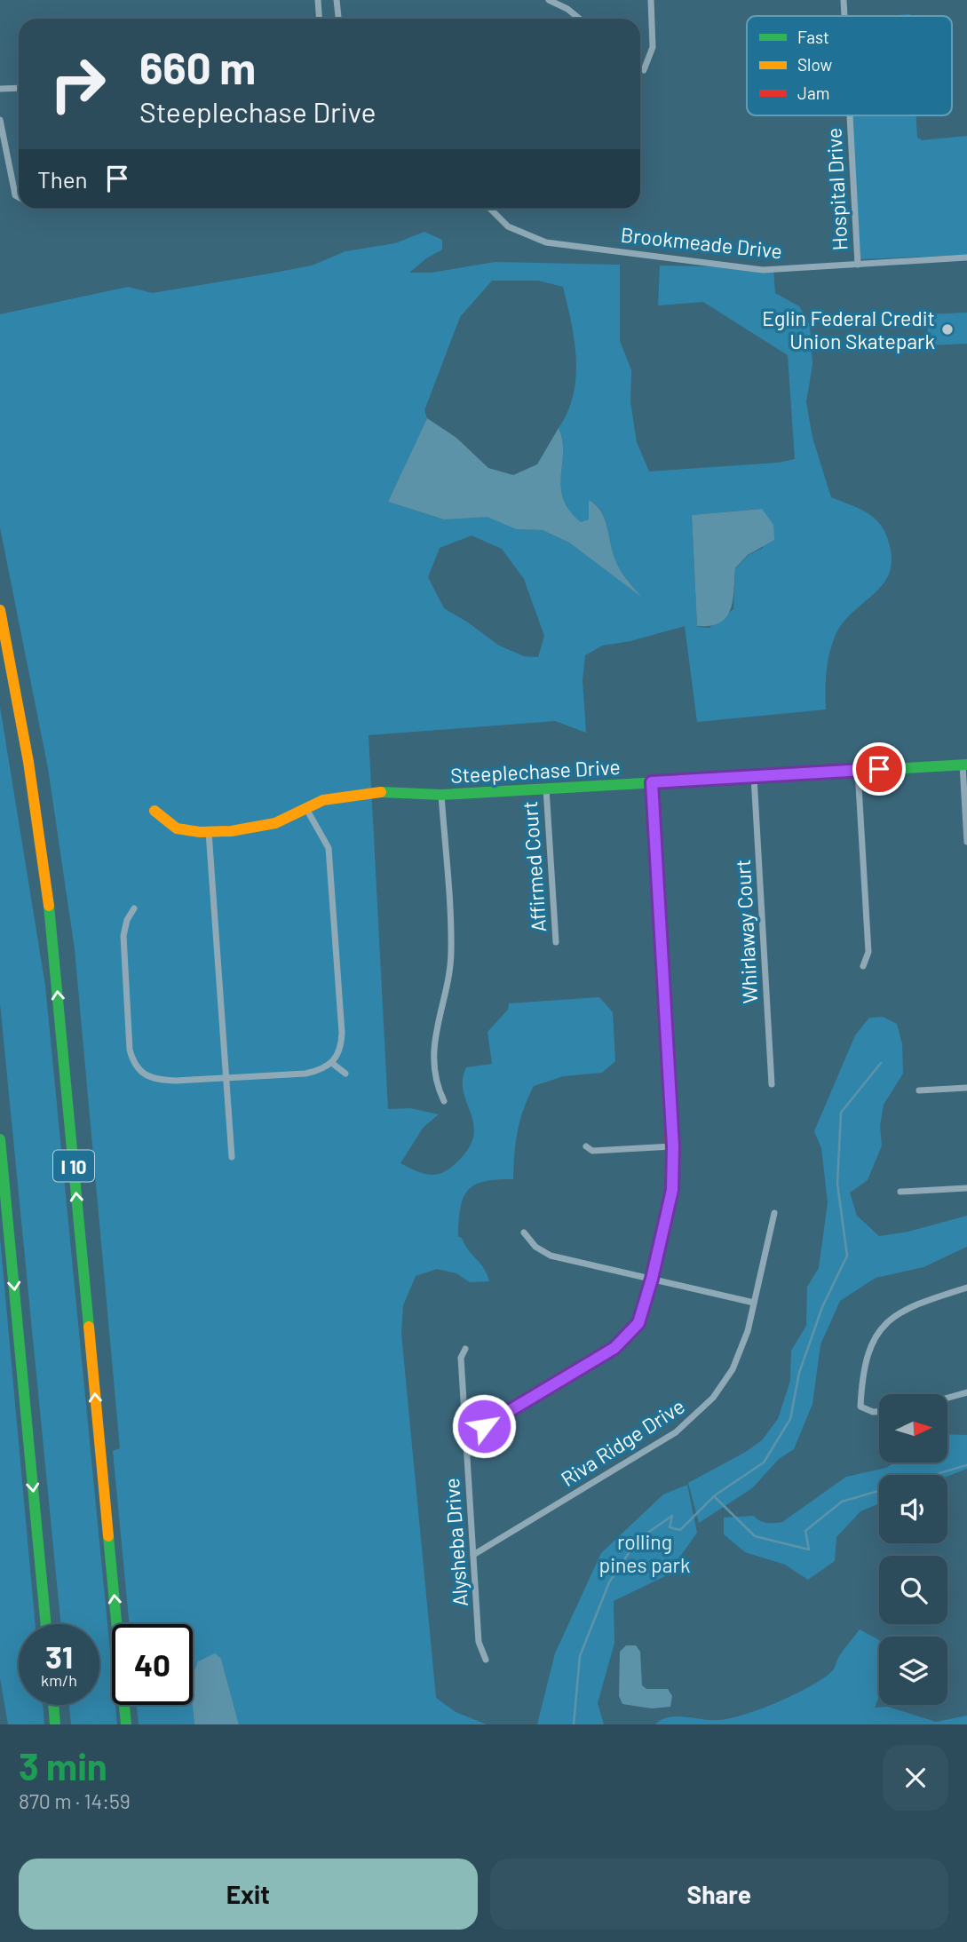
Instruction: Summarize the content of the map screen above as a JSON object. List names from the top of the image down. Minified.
{"streets":{"main road":["Steeplechase Drive","I 10"],"street":["Hospital Drive","Brookmeade Drive","Affirmed Court","Whirlaway Court","Riva Ridge Drive","Alysheba Drive"]},"crossings":[["Hospital Drive","Brookmeade Drive"],["Steeplechase Drive","Affirmed Court"],["Steeplechase Drive","Whirlaway Court"],["Riva Ridge Drive","Alysheba Drive"]],"parks":["rolling pines park"],"places":["Eglin Federal Credit Union Skatepark"],"legend":["Fast","Slow","Jam"],"north":"right","page":{"turn":["660 m","Steeplechase Drive"],"then":"Then","speed":"31 km/h","limit":"40","heading":["3 min","870 m · 14:59"],"buttons":["Exit","Share"]}}
